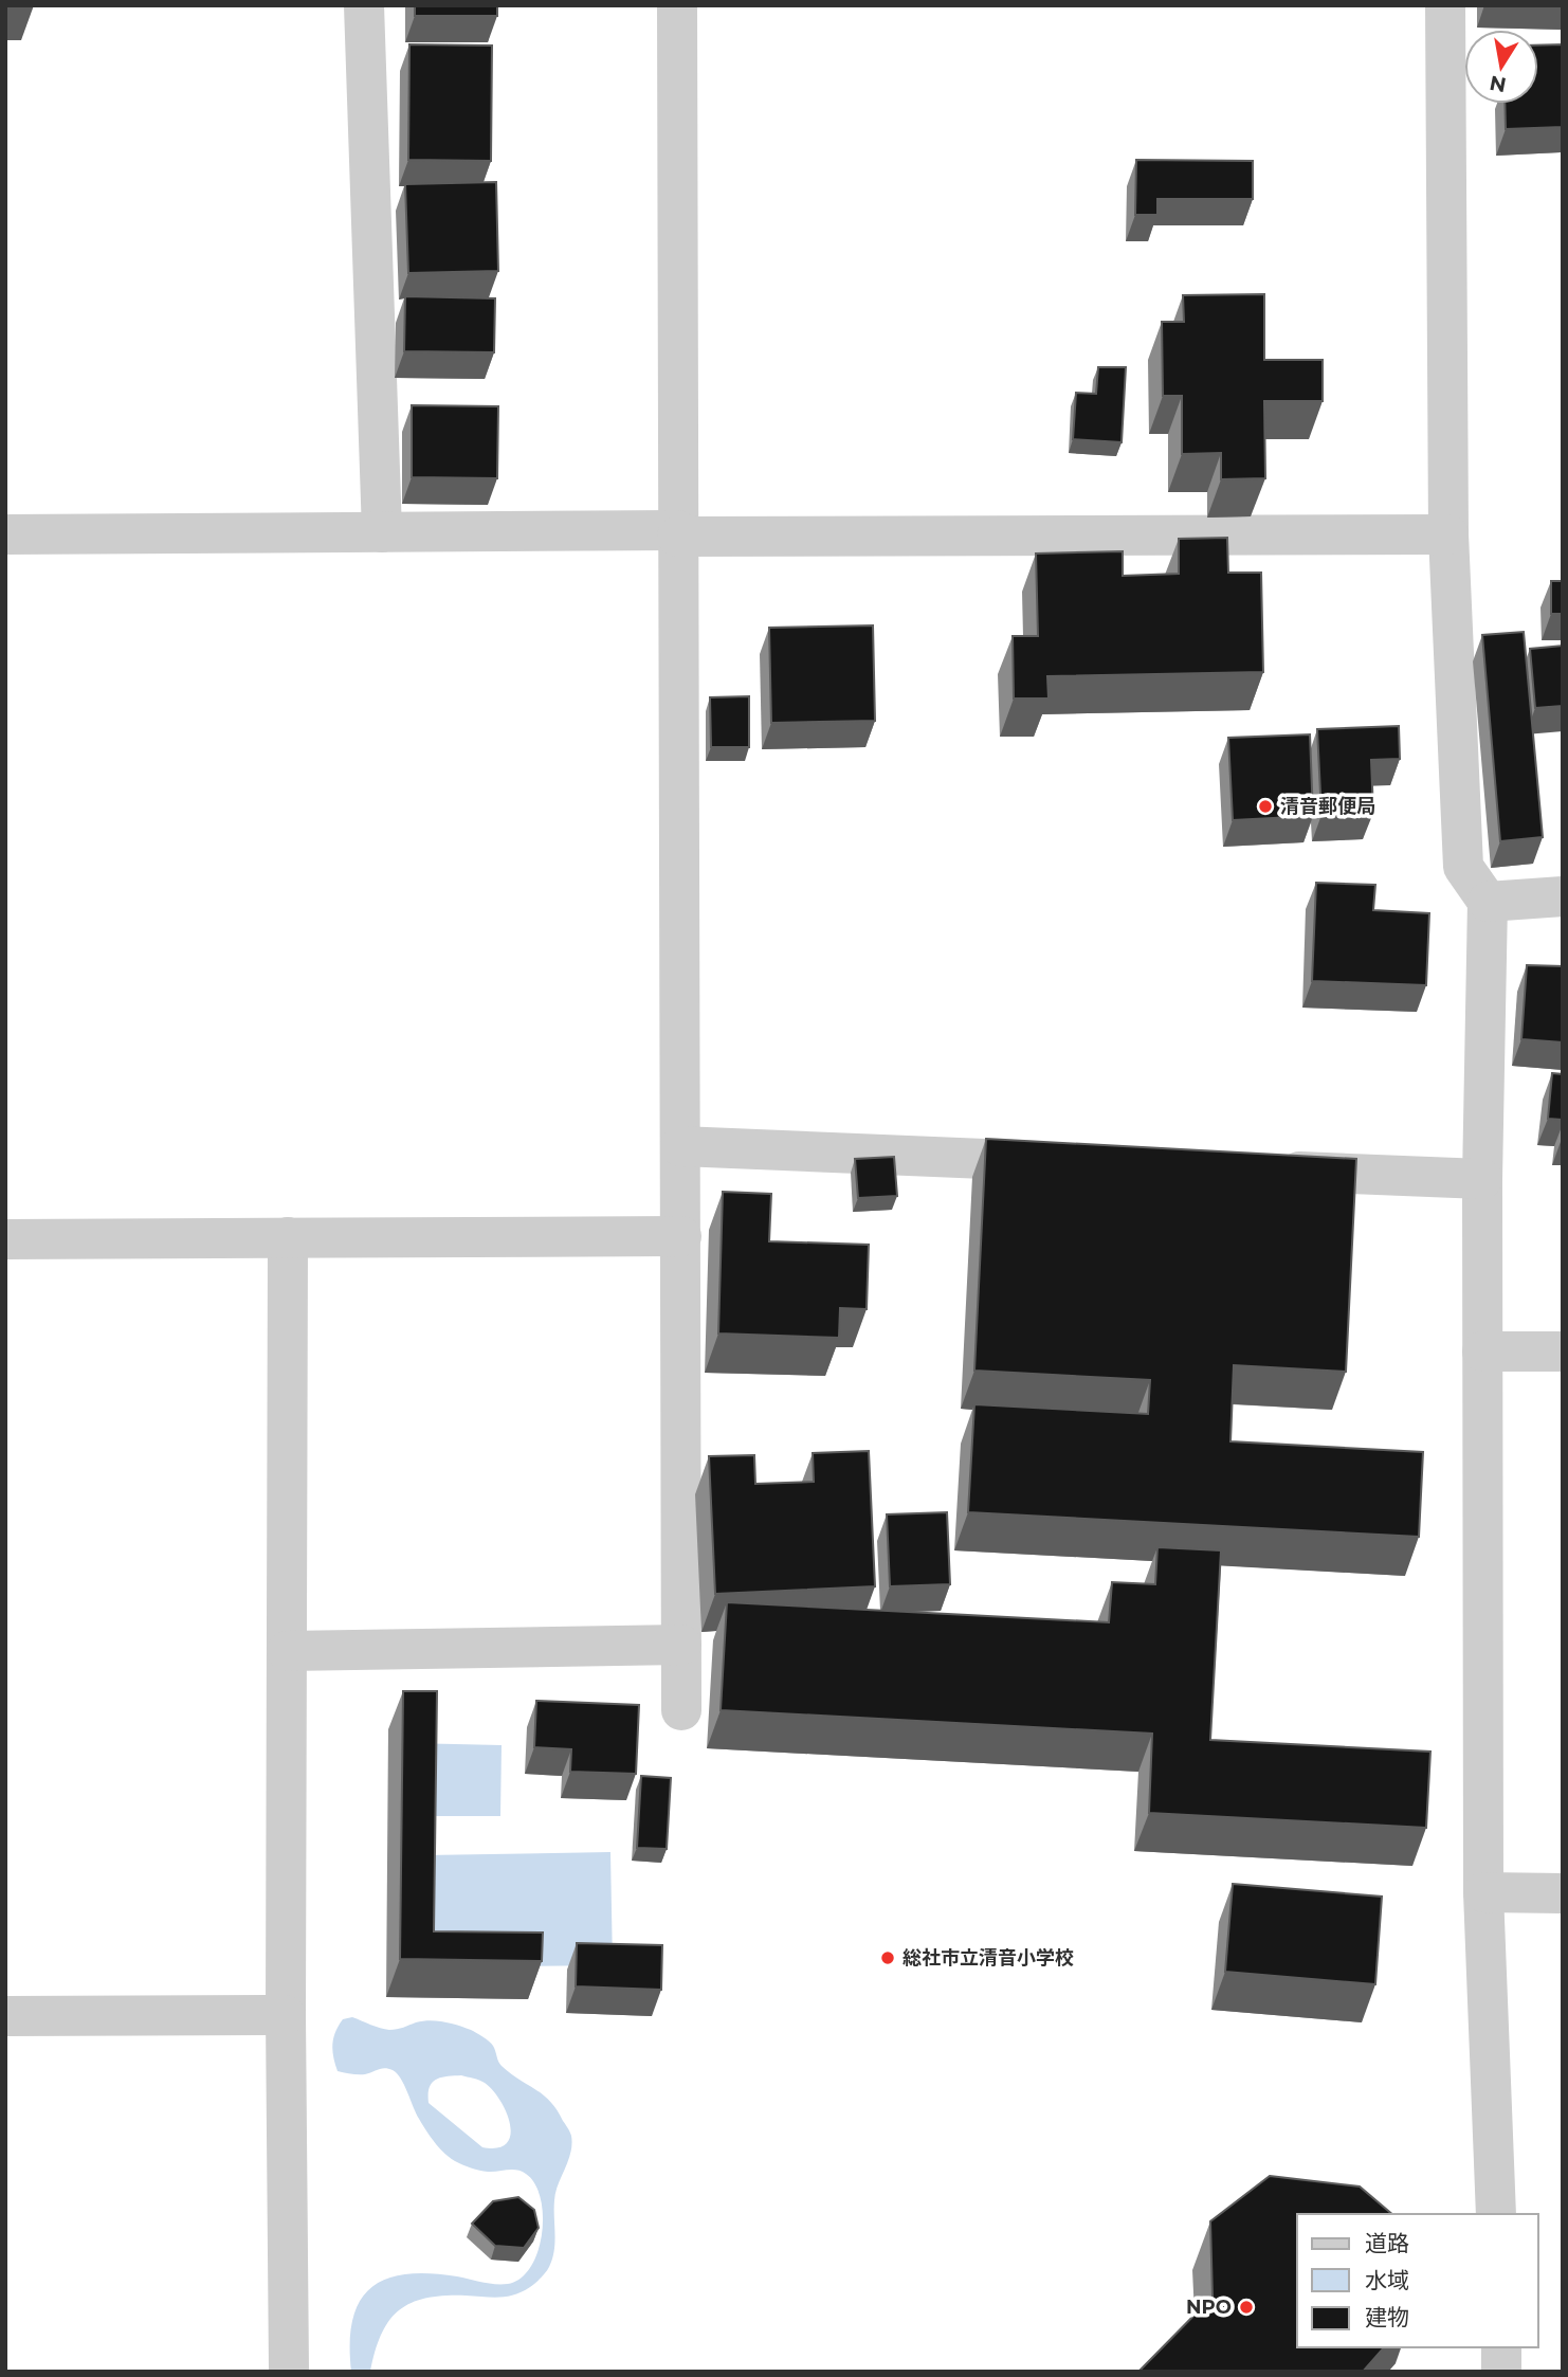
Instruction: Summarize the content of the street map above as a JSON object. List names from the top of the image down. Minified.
{"places":["清音郵便局","総社市立清音小学校","NPO"],"legend":["道路","水域","建物"],"north":"bottom"}
